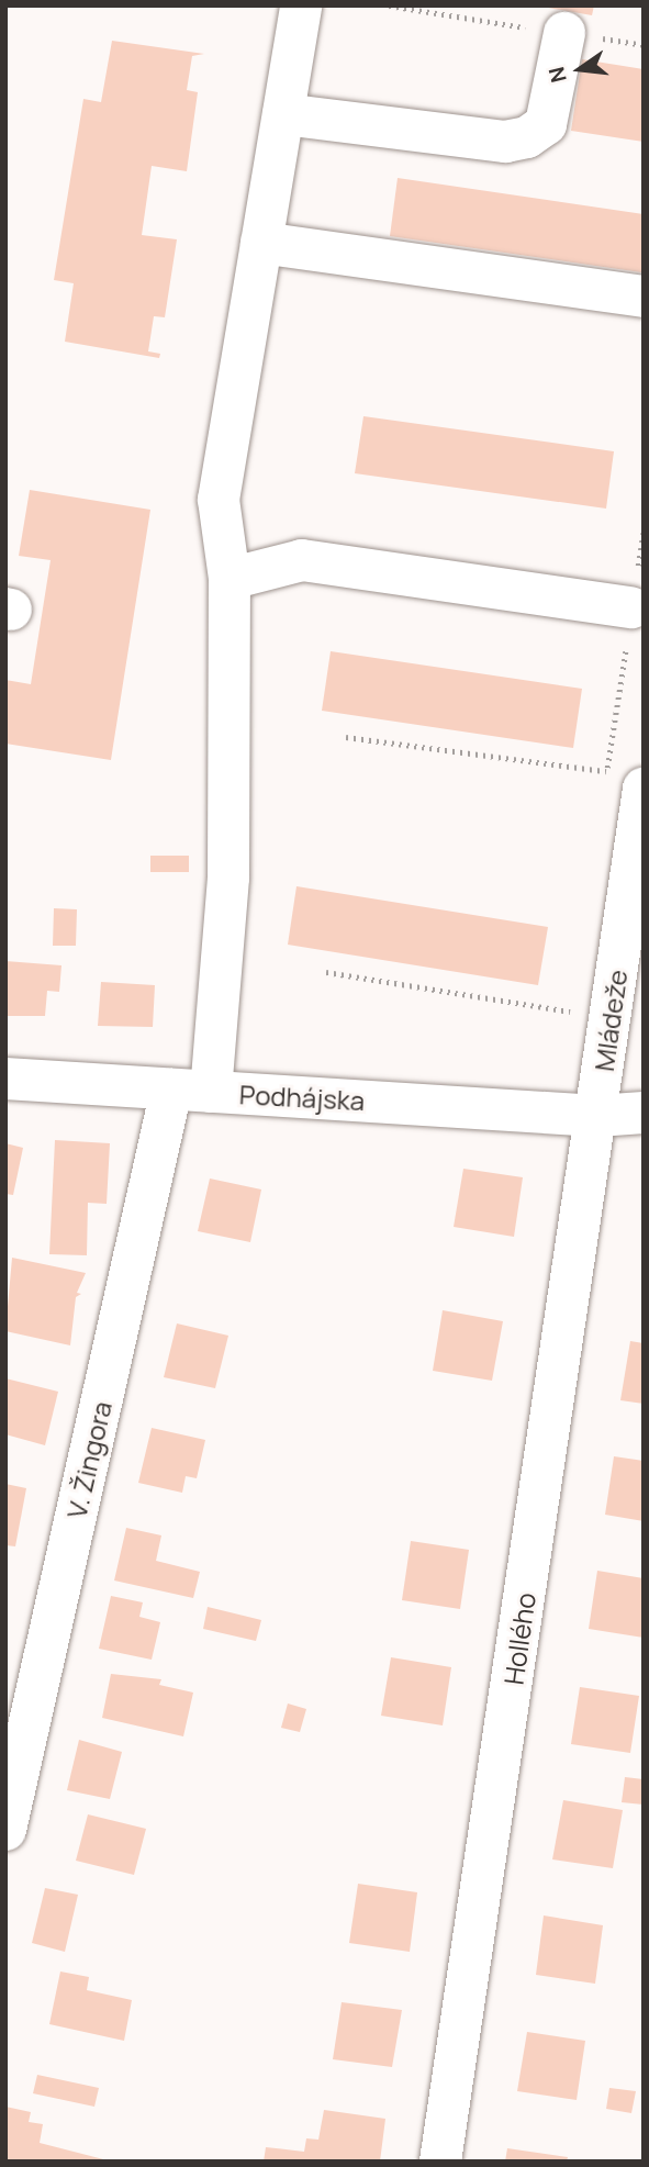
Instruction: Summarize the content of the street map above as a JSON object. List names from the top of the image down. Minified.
{"streets":{"street":["Mládeže","Podhájska","V. Žingora","Hollého"]},"crossings":[["Mládeže","Podhájska"],["Mládeže","Hollého"],["Podhájska","V. Žingora"],["Podhájska","Hollého"]],"north":"left"}
